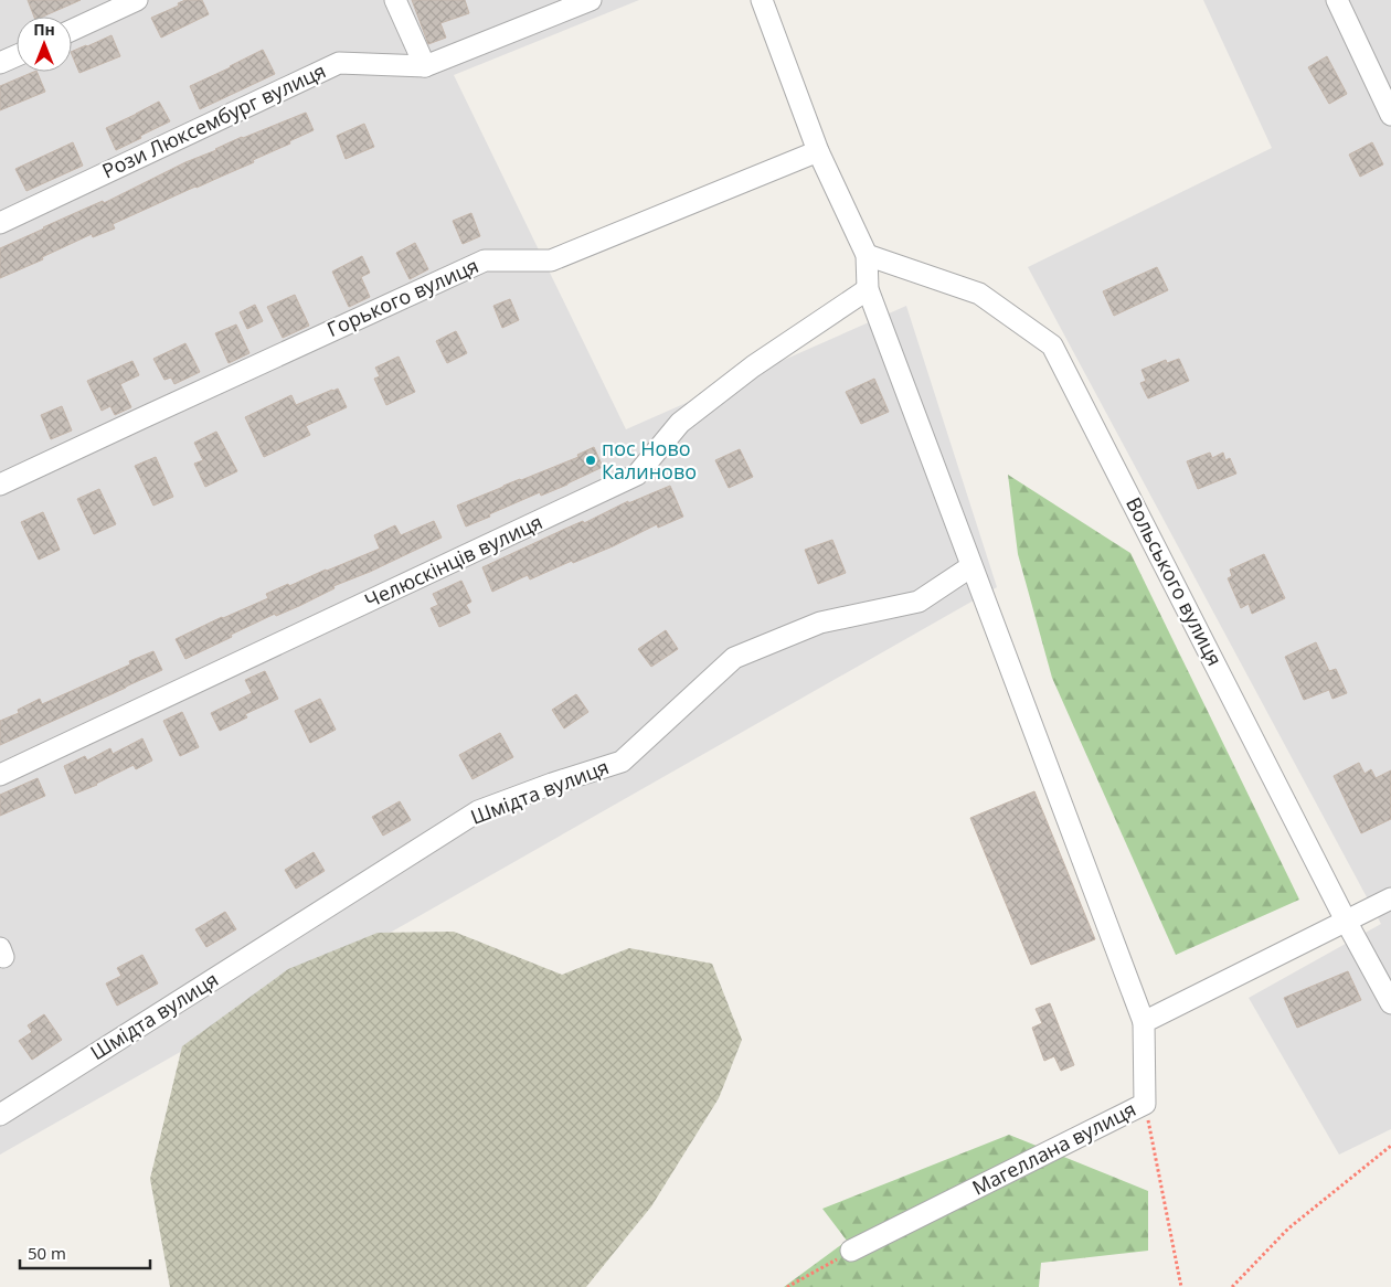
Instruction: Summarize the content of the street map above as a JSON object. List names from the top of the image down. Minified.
{"streets":{"street":["Рози Люксембург вулиця","Горького вулиця","Челюскінців вулиця","Вольського вулиця","Шмідта вулиця","Магеллана вулиця"]},"crossings":[["Челюскінців вулиця","Магеллана вулиця"],["Вольського вулиця","Магеллана вулиця"],["Шмідта вулиця","Магеллана вулиця"]],"places":["пос Ново Калиново"],"scale_bar":"50 m","north":"top"}
